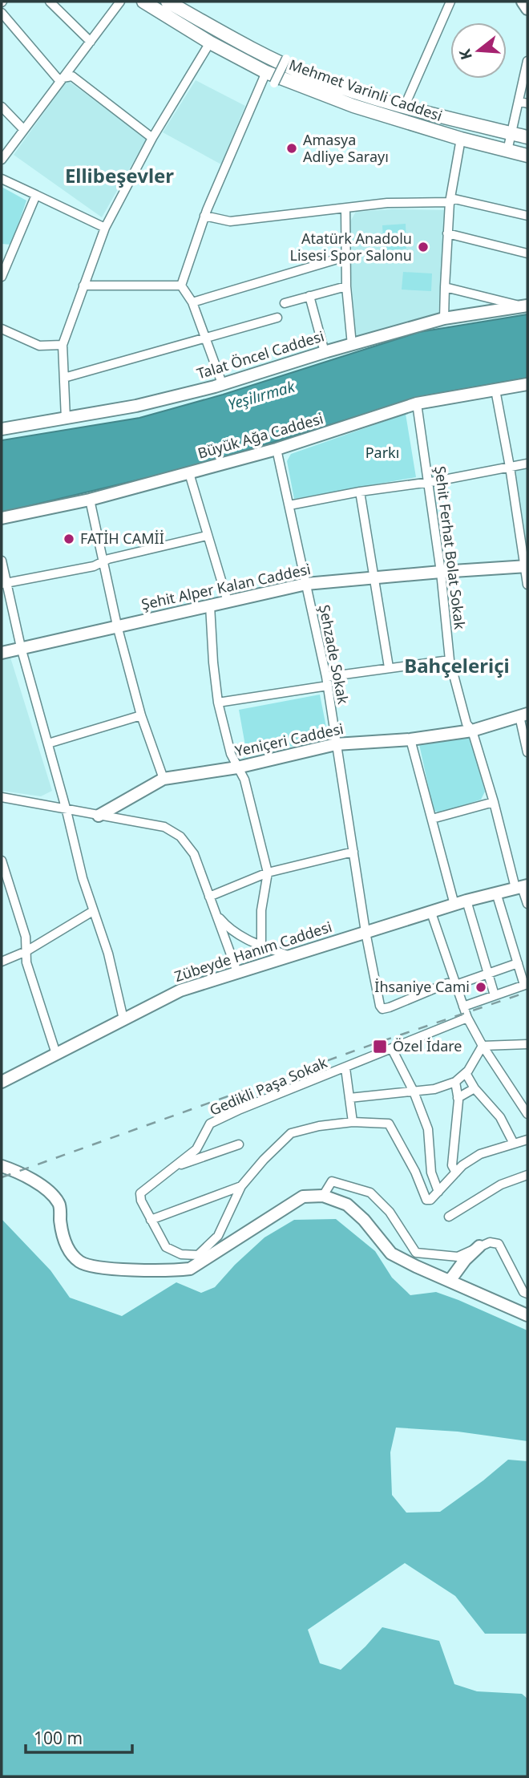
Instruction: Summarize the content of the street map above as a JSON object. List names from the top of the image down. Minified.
{"streets":{"main road":["Mehmet Varinli Caddesi"],"street":["Talat Öncel Caddesi","Büyük Ağa Caddesi","Şehit Ferhat Bolat Sokak","Şehit Alper Kalan Caddesi","Şehzade Sokak","Yeniçeri Caddesi","Zübeyde Hanım Caddesi","Gedikli Paşa Sokak"]},"crossings":[["Büyük Ağa Caddesi","Şehit Ferhat Bolat Sokak"],["Büyük Ağa Caddesi","Şehzade Sokak"],["Şehit Ferhat Bolat Sokak","Şehit Alper Kalan Caddesi"],["Şehit Ferhat Bolat Sokak","Yeniçeri Caddesi"],["Şehit Ferhat Bolat Sokak","Zübeyde Hanım Caddesi"],["Şehit Alper Kalan Caddesi","Şehzade Sokak"],["Şehzade Sokak","Yeniçeri Caddesi"],["Şehzade Sokak","Zübeyde Hanım Caddesi"]],"districts":["Ellibeşevler","Bahçeleriçi"],"water":["Yeşilırmak"],"parks":["Parkı"],"places":{"other":["Amasya Adliye Sarayı","Atatürk Anadolu Lisesi Spor Salonu","FATİH CAMİİ","İhsaniye Cami"],"transit":["Özel İdare"]},"scale_bar":"100 m","north":"left"}
